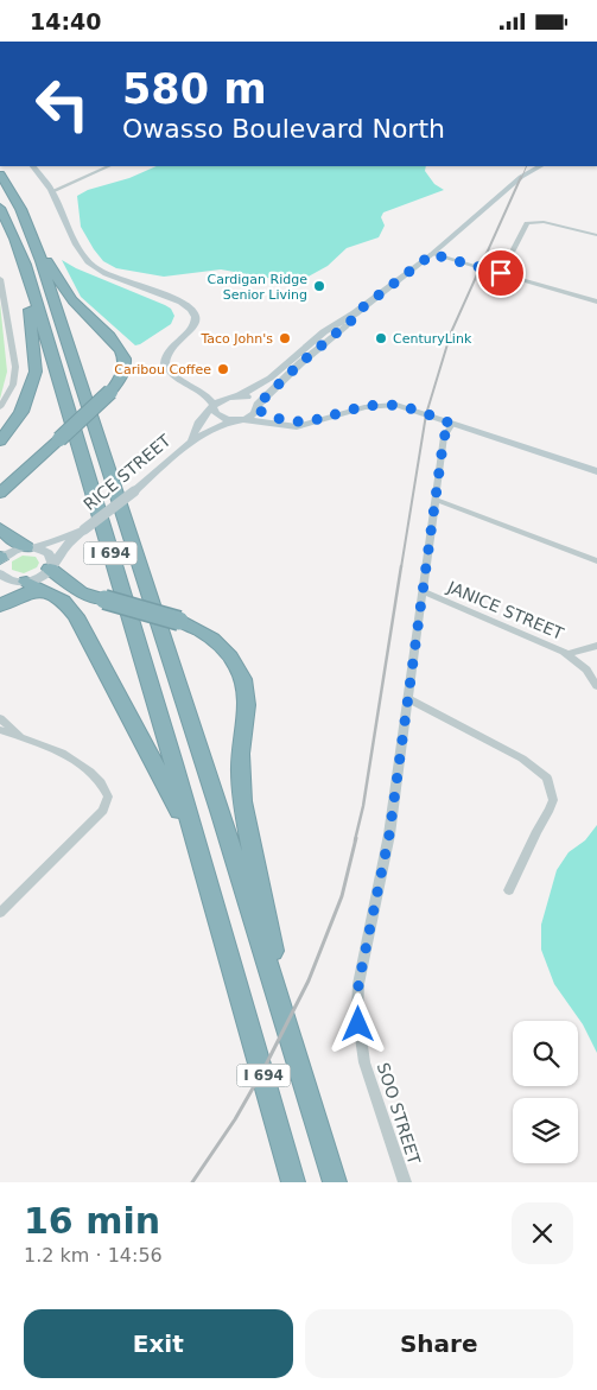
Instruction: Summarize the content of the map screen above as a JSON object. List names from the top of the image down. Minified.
{"streets":{"highway":["I 694"],"main road":["RICE STREET"],"street":["JANICE STREET","SOO STREET"]},"crossings":[["JANICE STREET","SOO STREET"]],"places":["Cardigan Ridge Senior Living","Taco John's","CenturyLink","Caribou Coffee"],"page":{"status":"14:40","turn":["580 m","Owasso Boulevard North"],"heading":["16 min","1.2 km · 14:56"],"buttons":["Exit","Share"]}}
